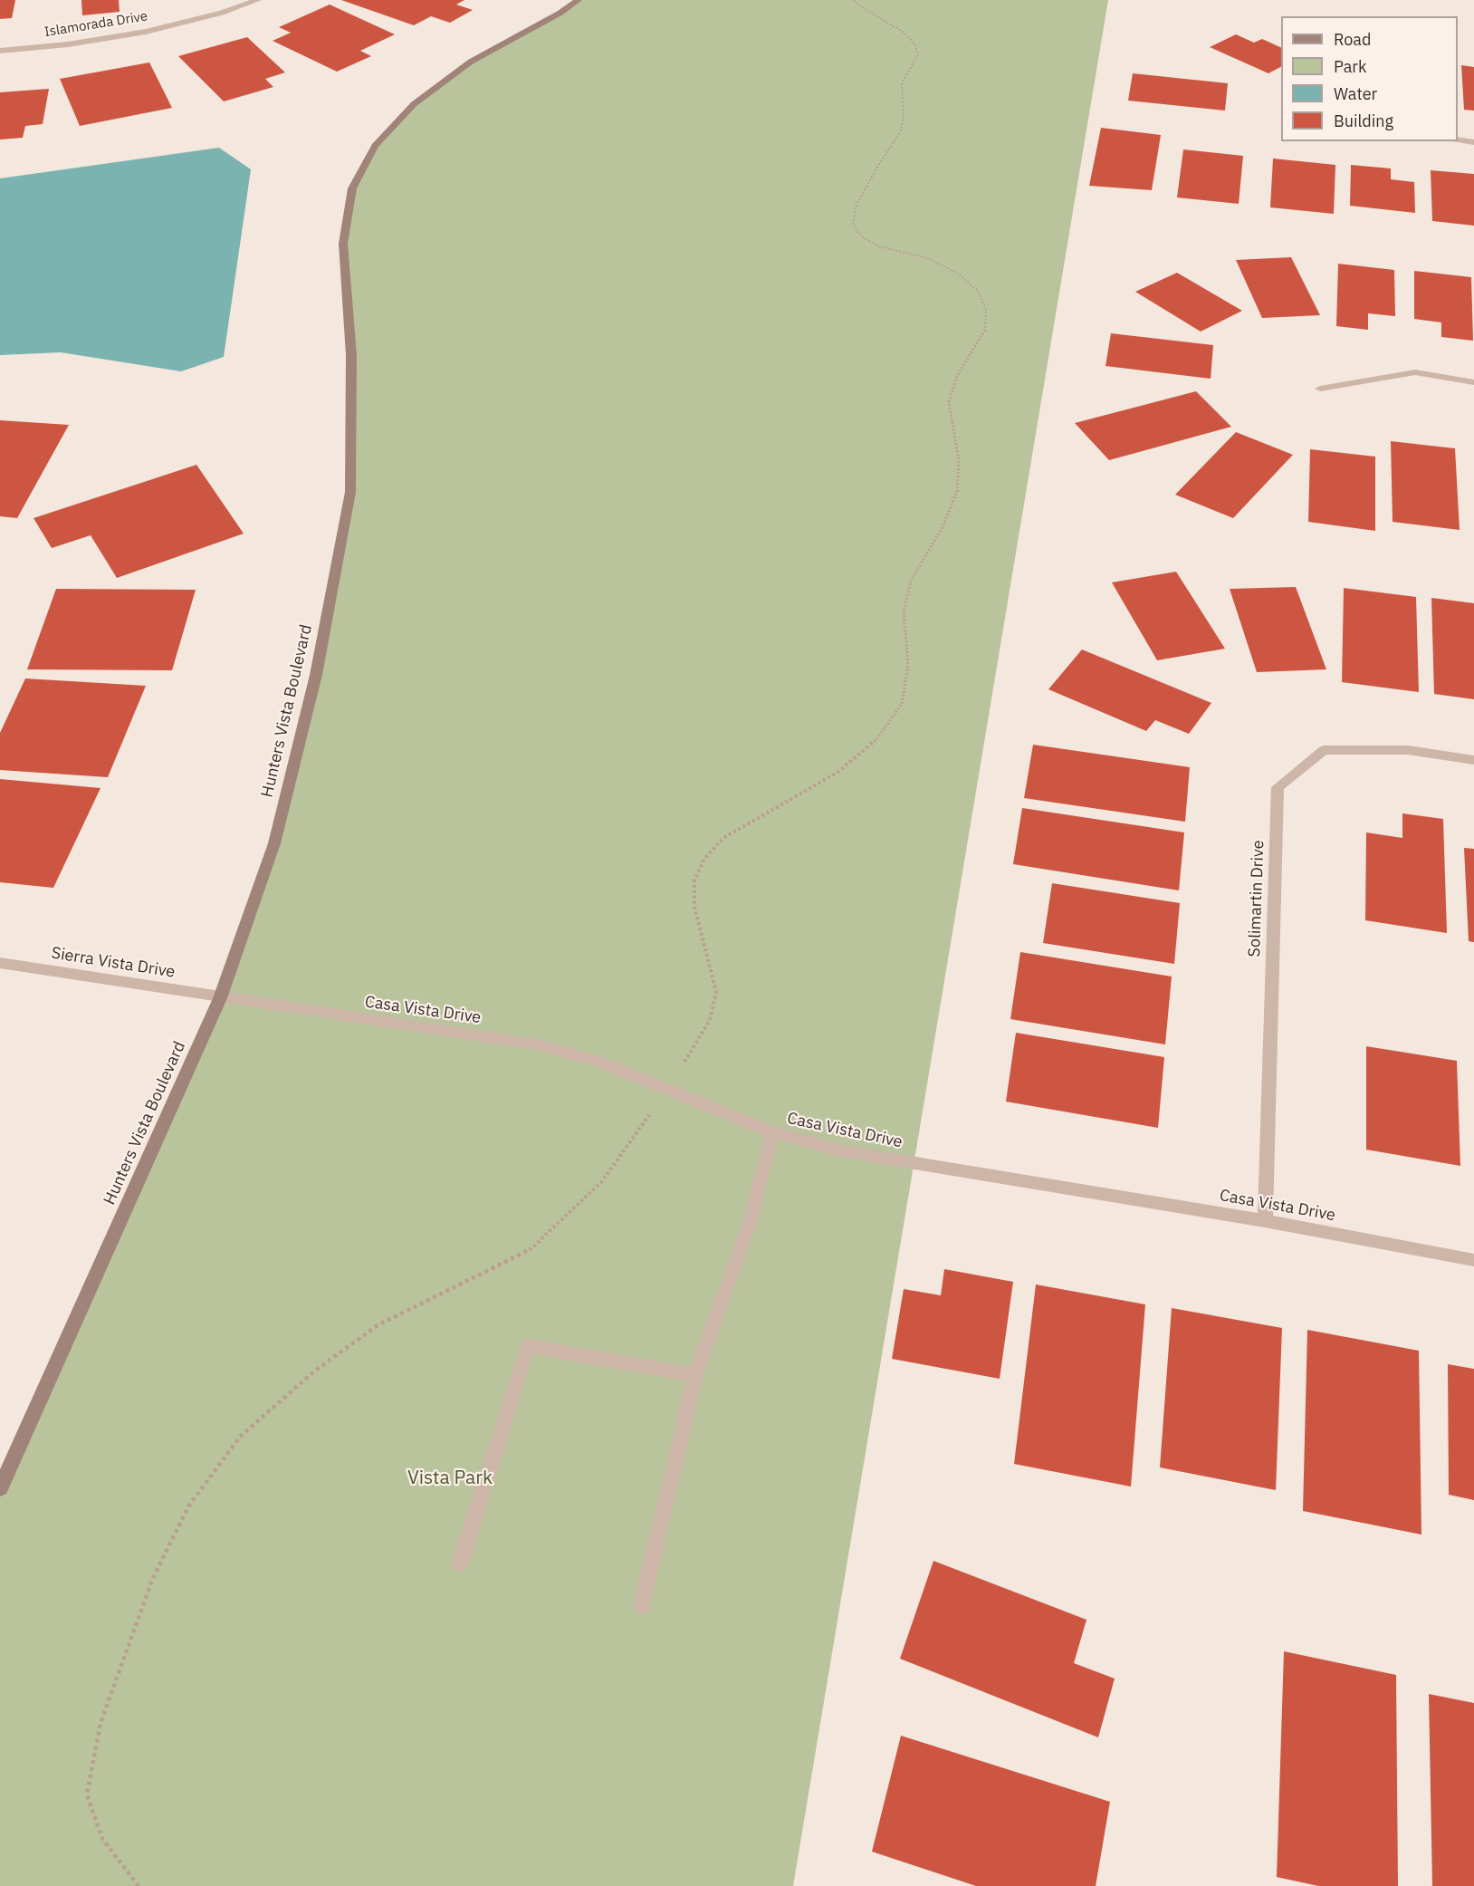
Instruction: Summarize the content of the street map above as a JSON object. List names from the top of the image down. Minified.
{"streets":{"street":["Islamorada Drive","Hunters Vista Boulevard","Solimartin Drive","Sierra Vista Drive","Casa Vista Drive"]},"crossings":[["Hunters Vista Boulevard","Sierra Vista Drive"],["Hunters Vista Boulevard","Casa Vista Drive"],["Solimartin Drive","Casa Vista Drive"],["Sierra Vista Drive","Casa Vista Drive"]],"parks":["Vista Park"],"legend":["Road","Park","Water","Building"]}
